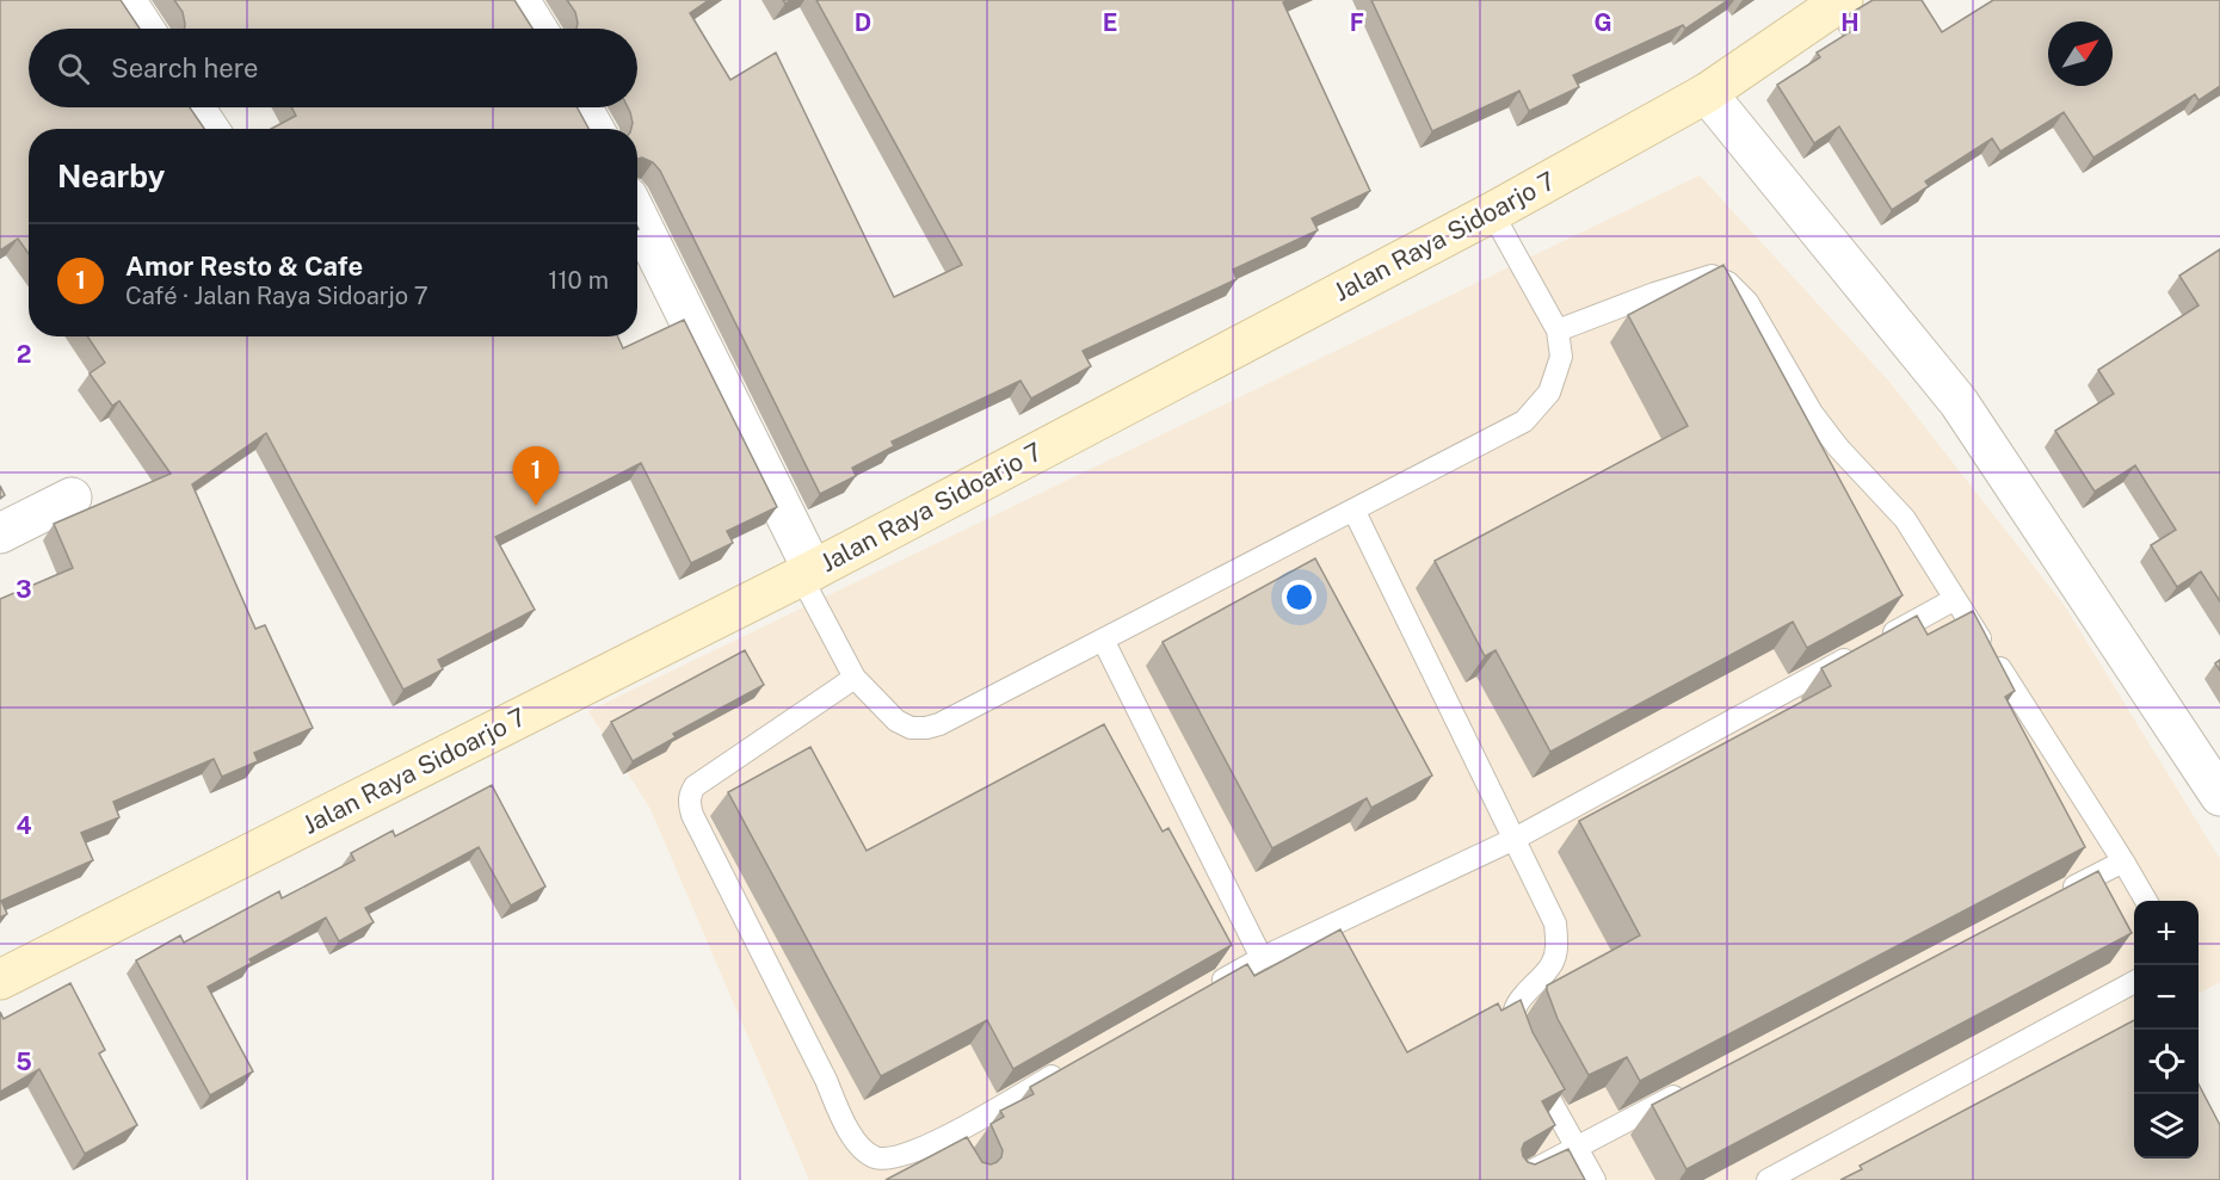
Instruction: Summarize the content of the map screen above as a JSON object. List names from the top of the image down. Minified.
{"streets":{"main road":["Jalan Raya Sidoarjo 7"]},"north":"top right","page":{"search":"Search here","heading":"Nearby","list":[{"mark":"1","name":"Amor Resto & Cafe","note":"Café · Jalan Raya Sidoarjo 7","value":"110 m"}],"pins":"1","map_buttons":["+","−"]},"grid":{"columns":["D","E","F","G","H"],"rows":["2","3","4","5"]}}
